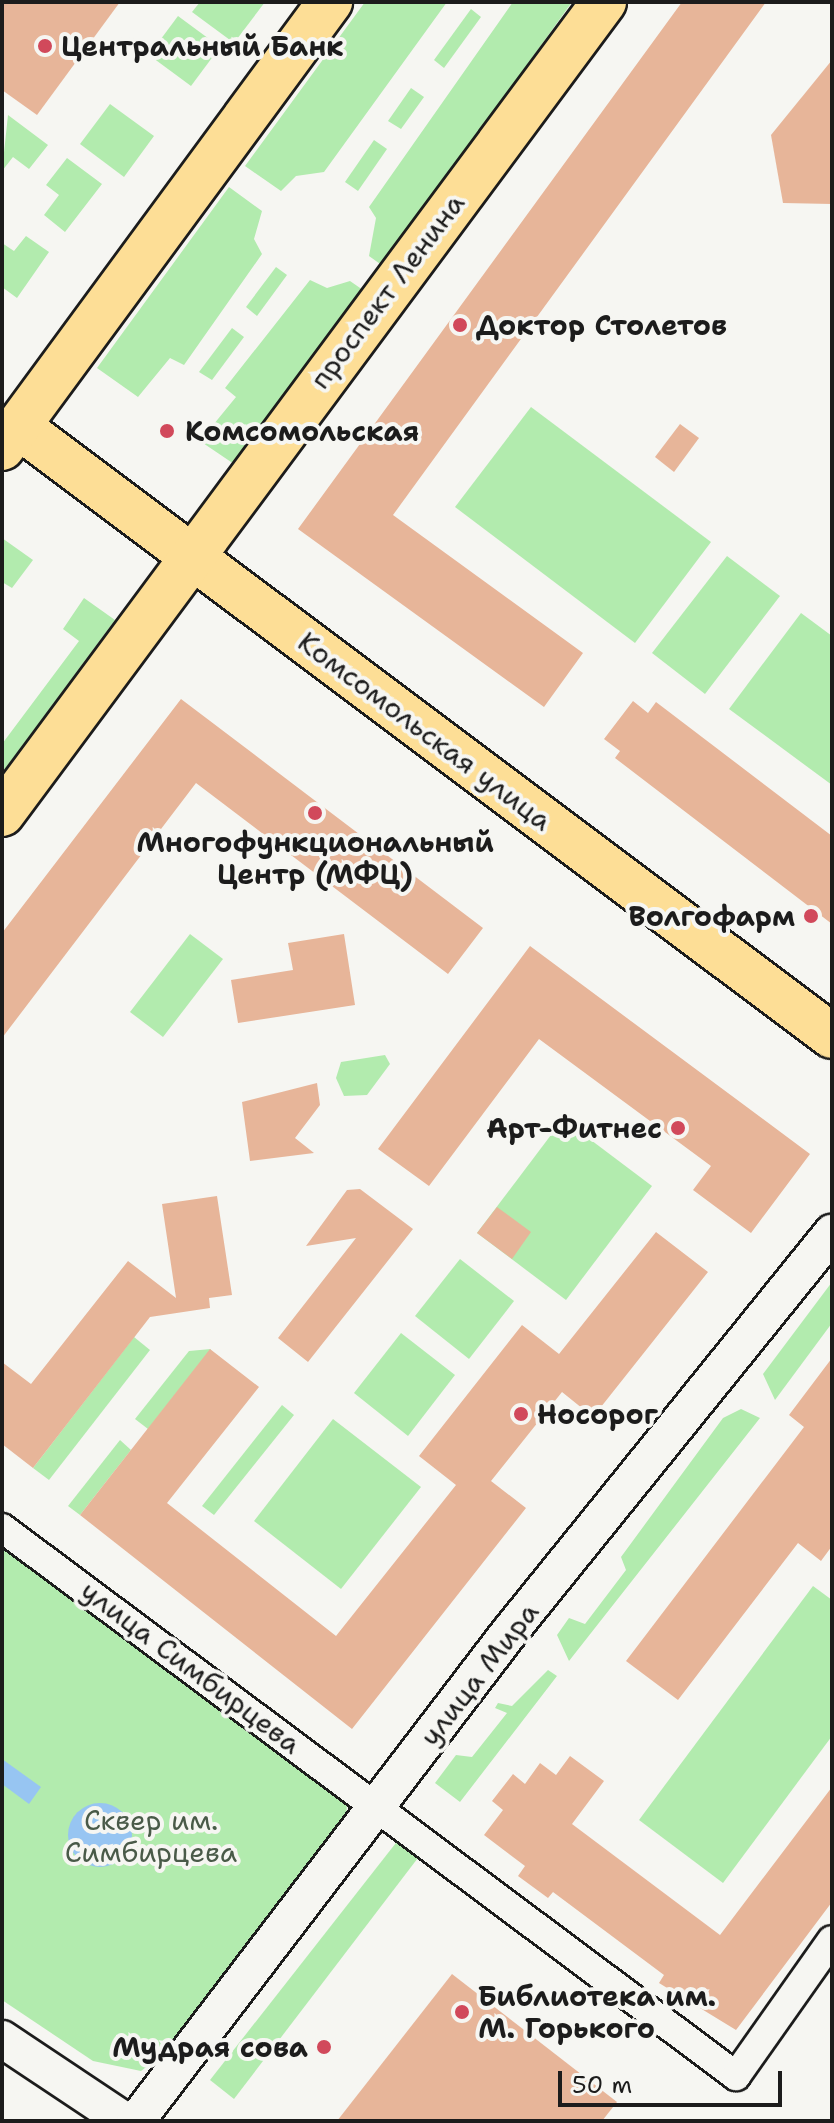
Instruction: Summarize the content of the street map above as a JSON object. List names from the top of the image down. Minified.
{"streets":{"main road":["проспект Ленина","Комсомольская улица"],"street":["улица Симбирцева","улица Мира"]},"crossings":[["проспект Ленина","Комсомольская улица"],["улица Симбирцева","улица Мира"]],"parks":["Сквер им. Симбирцева"],"places":["Центральный Банк","Доктор Столетов","Комсомольская","Многофункциональный Центр (МФЦ)","Волгофарм","Арт-Фитнес","Носорог","Библиотека им. М. Горького","Мудрая сова"],"scale_bar":"50 m"}
